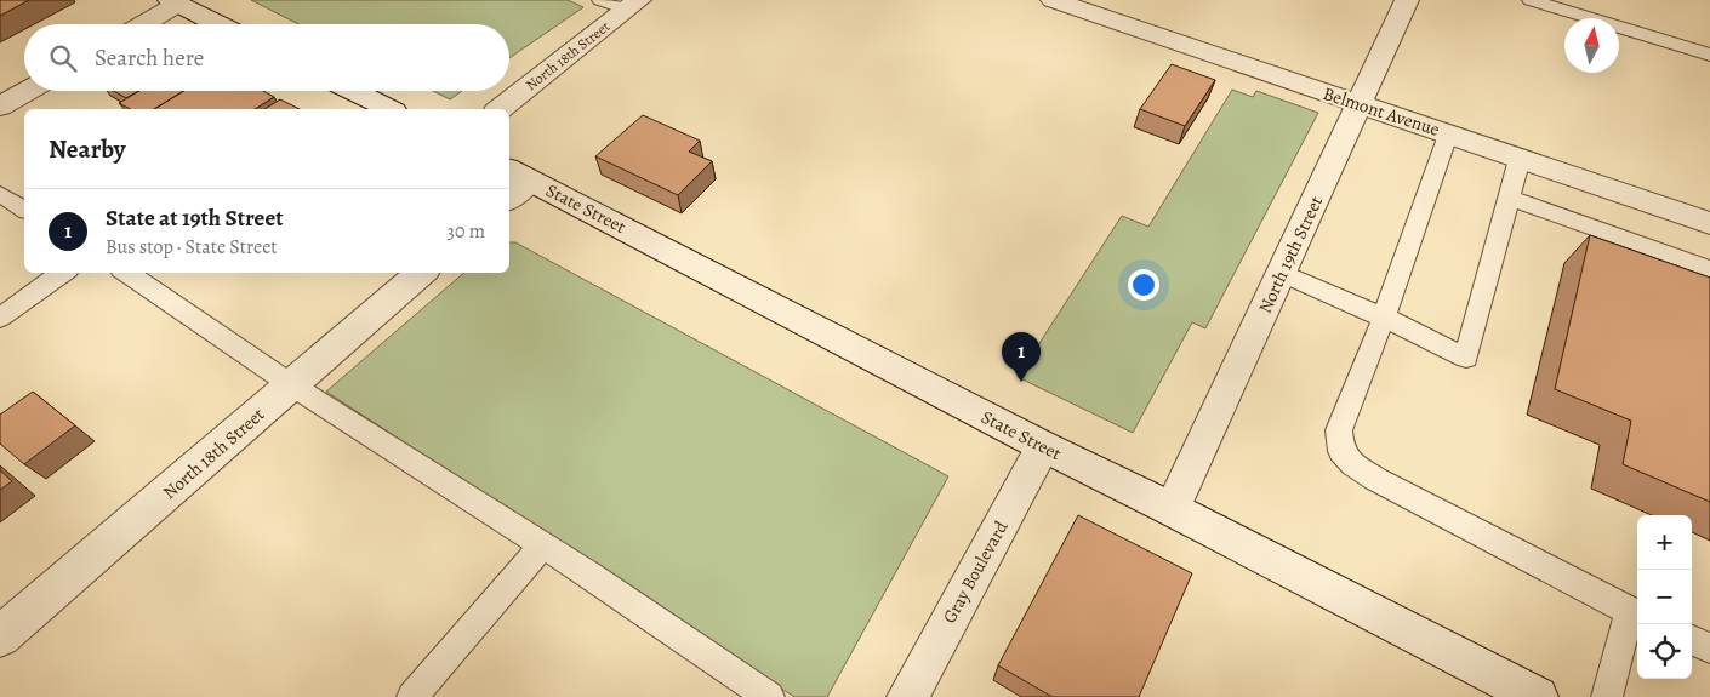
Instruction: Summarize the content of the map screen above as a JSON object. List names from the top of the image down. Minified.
{"streets":{"street":["North 18th Street","Belmont Avenue","State Street","North 19th Street","Gray Boulevard"]},"crossings":[["Belmont Avenue","North 19th Street"],["State Street","North 19th Street"],["State Street","Gray Boulevard"]],"north":"top","page":{"search":"Search here","heading":"Nearby","list":[{"mark":"1","name":"State at 19th Street","note":"Bus stop · State Street","value":"30 m"}],"pins":"1","map_buttons":["+","−"]}}
